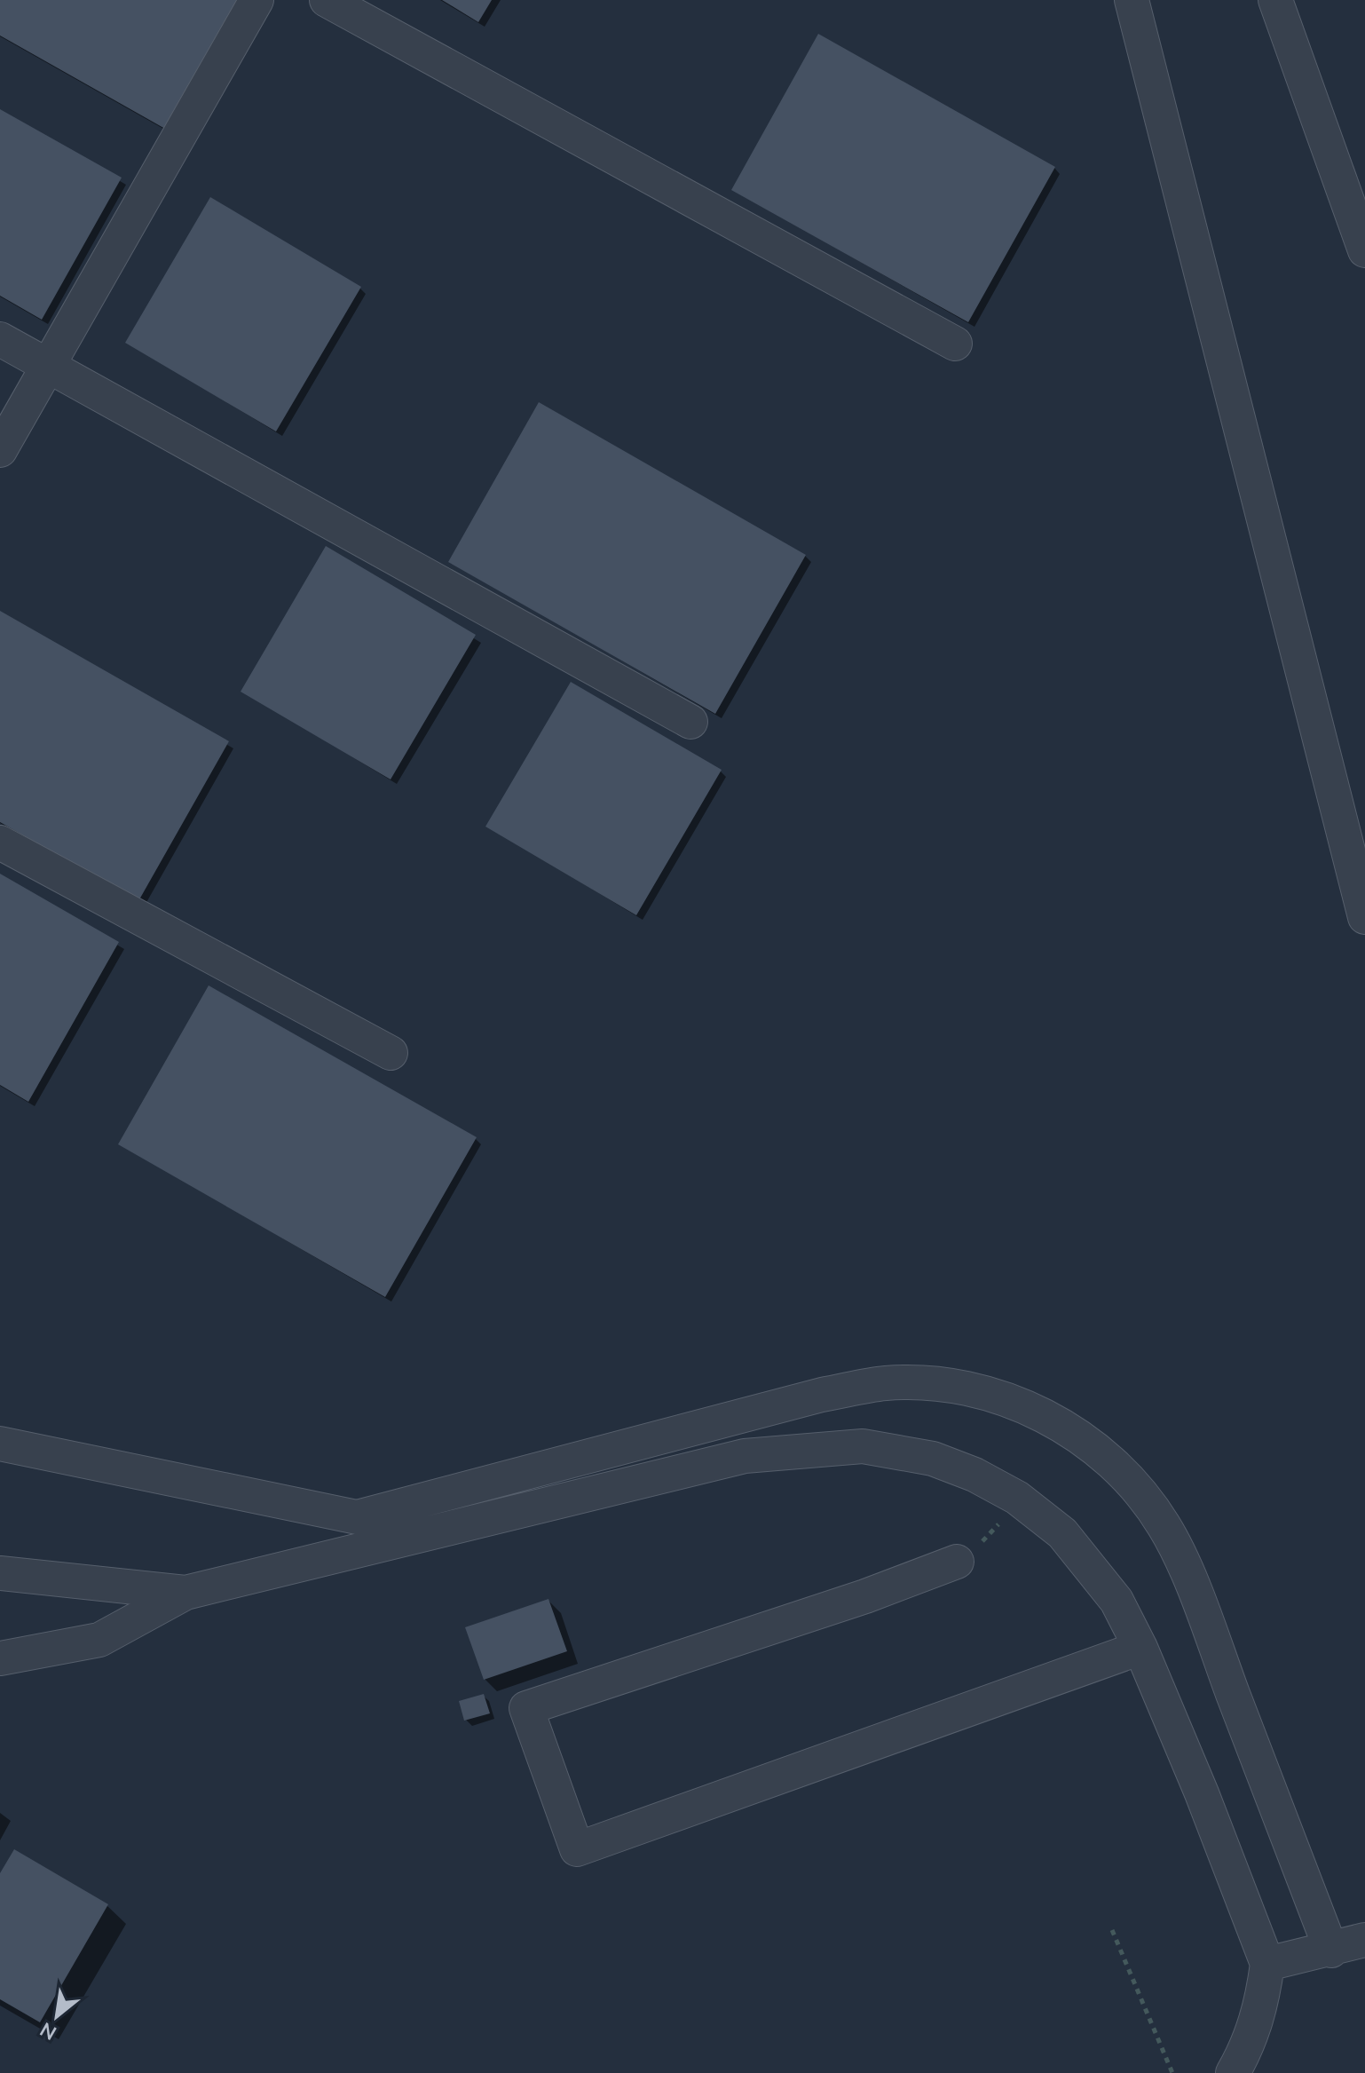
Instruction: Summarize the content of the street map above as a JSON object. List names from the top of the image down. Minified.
{"north":"bottom left"}
